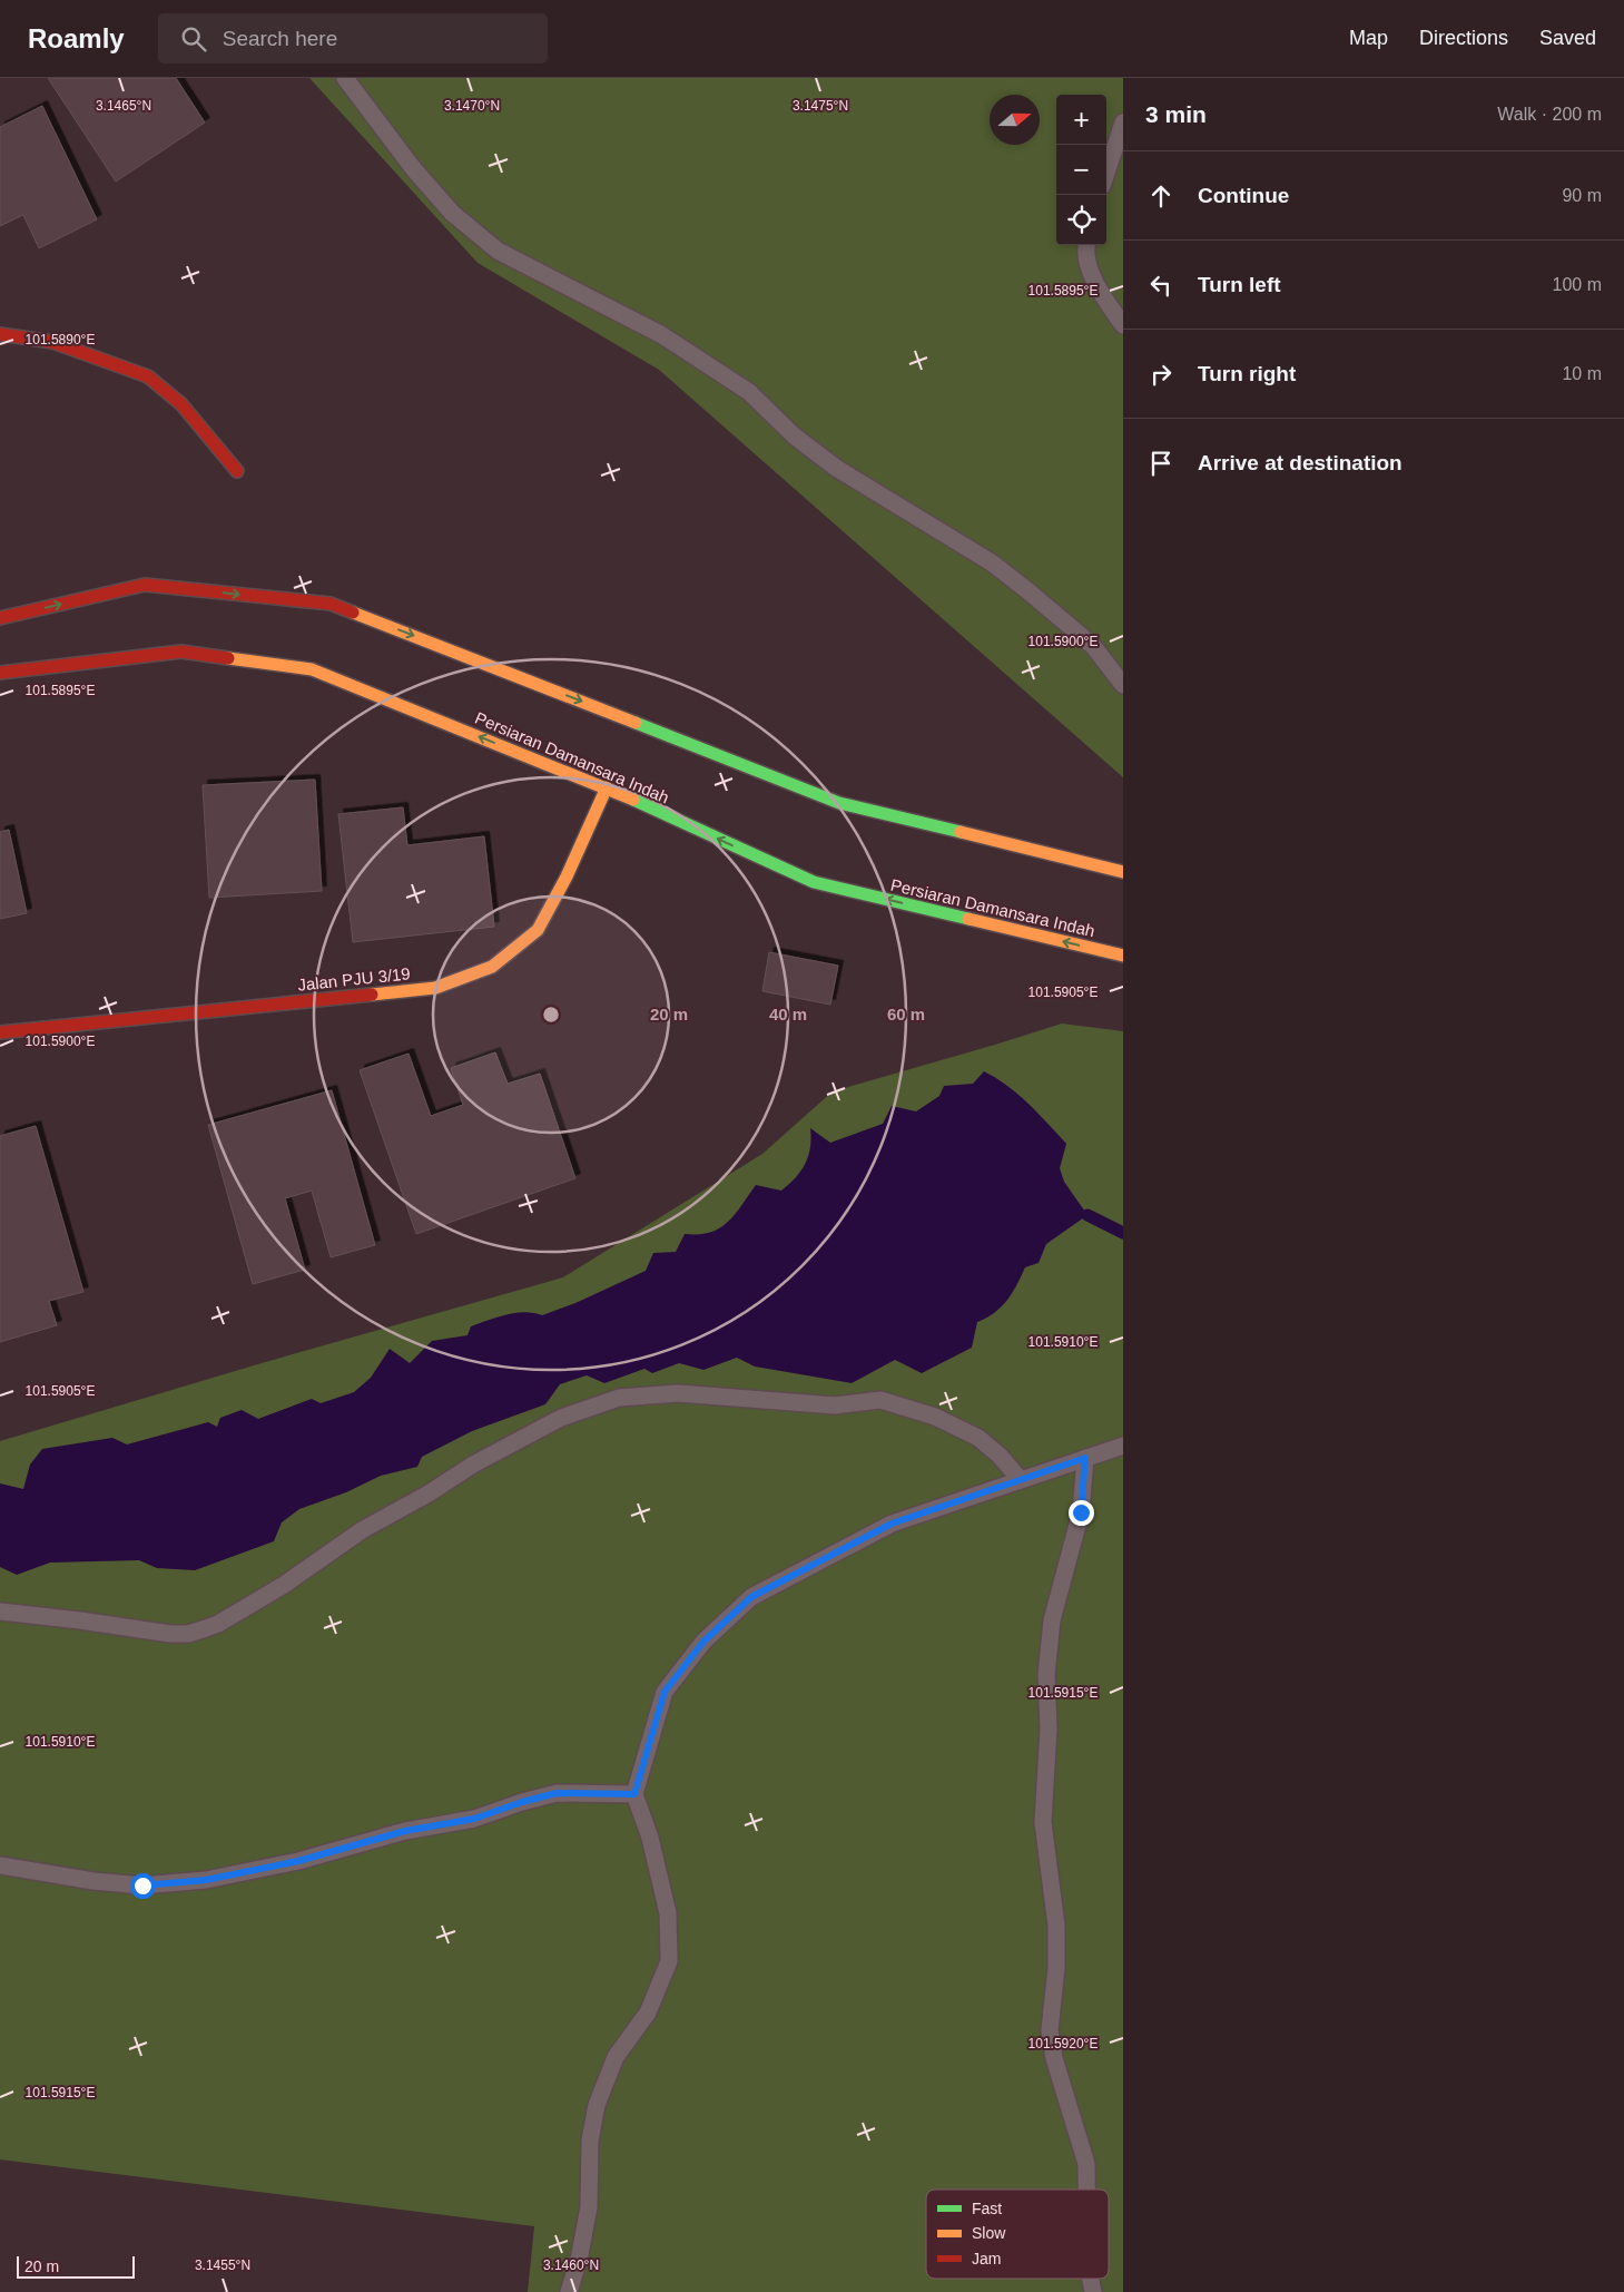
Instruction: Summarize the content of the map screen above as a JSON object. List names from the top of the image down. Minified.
{"streets":{"main road":["Persiaran Damansara Indah","Jalan PJU 3/19"]},"crossings":[["Persiaran Damansara Indah","Jalan PJU 3/19"]],"legend":["Fast","Slow","Jam"],"scale_bar":"20 m","north":"right","page":{"header":"Roamly","search":"Search here","nav":["Map","Directions","Saved"],"heading":["3 min","Walk · 200 m"],"map_buttons":["+","−"],"list":[["Continue","90 m"],["Turn left","100 m"],["Turn right","10 m"],"Arrive at destination"],"scale":"20 m"},"coordinates":["3.1465°N","3.1470°N","3.1475°N","101.5895°E","101.5890°E","101.5900°E","101.5905°E","101.5910°E","101.5915°E","101.5920°E","3.1455°N","3.1460°N"],"rings":["20 m","40 m","60 m"]}
